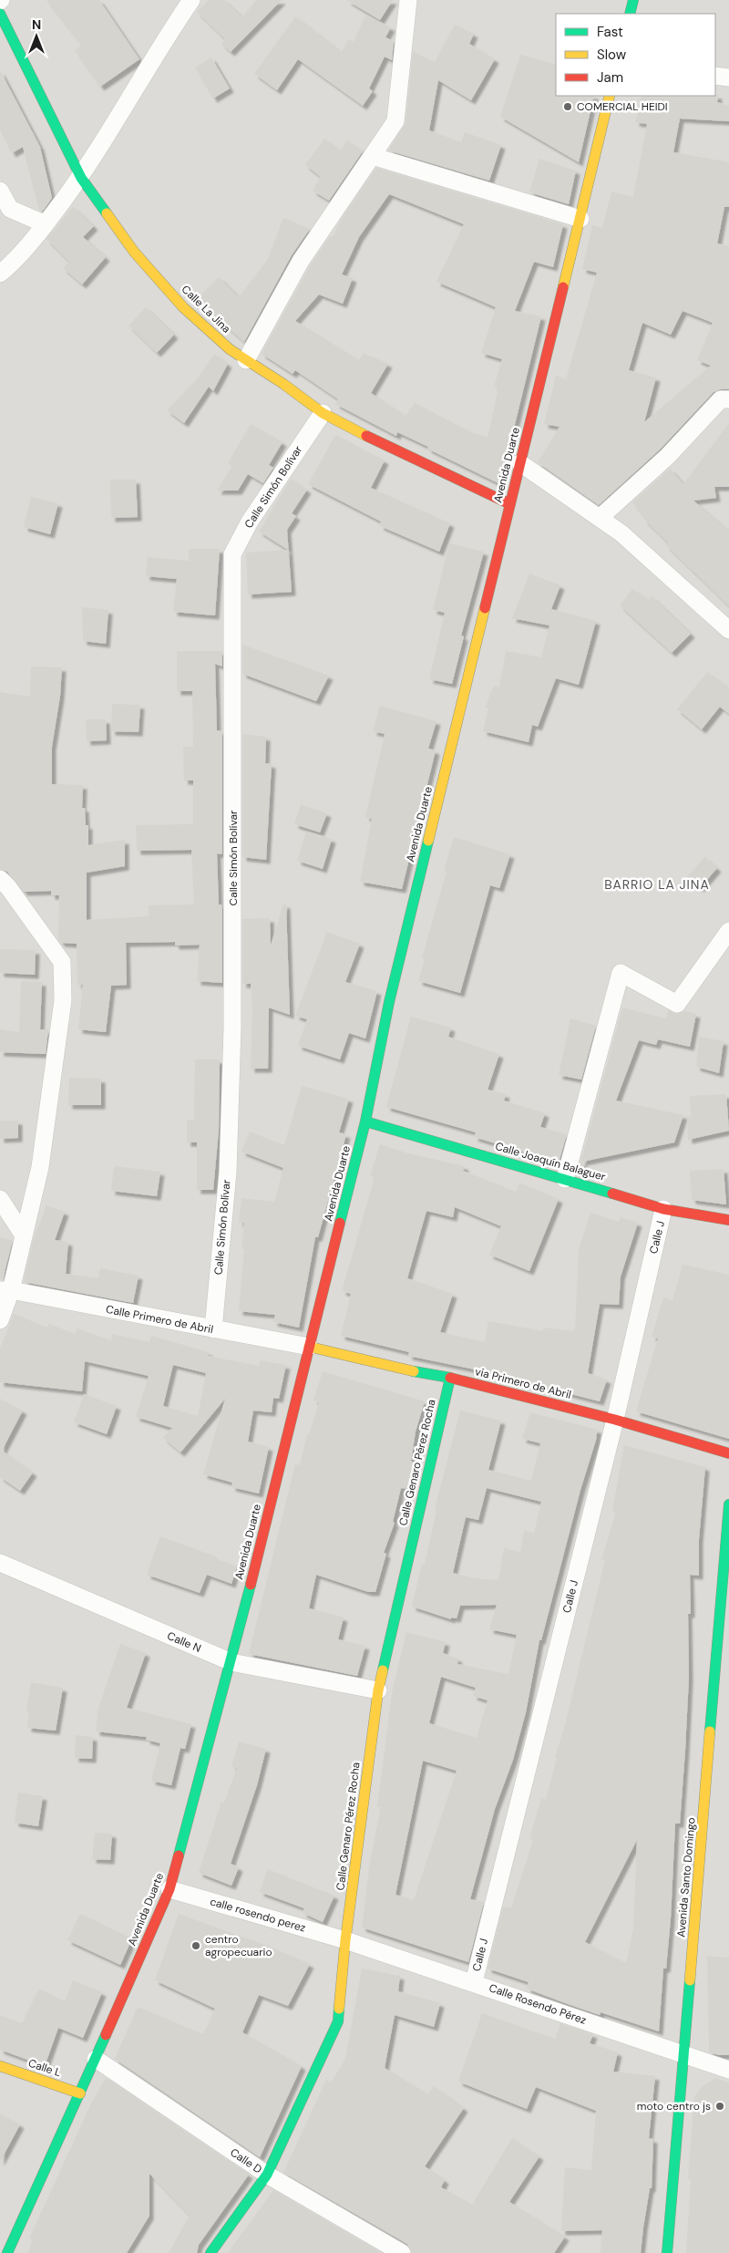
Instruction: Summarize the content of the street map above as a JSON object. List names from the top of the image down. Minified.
{"streets":{"main road":["Calle La Jina","Avenida Duarte","Calle Joaquín Balaguer","via Primero de Abril","Calle Genaro Pérez Rocha","Avenida Santo Domingo","Calle L"],"street":["Calle Simón Bolívar","Calle J","Calle Primero de Abril","Calle N","calle rosendo perez","Calle Rosendo Pérez","Calle D"]},"crossings":[["Calle La Jina","Avenida Duarte"],["Calle La Jina","Calle Simón Bolívar"],["Avenida Duarte","Calle Joaquín Balaguer"],["Avenida Duarte","Calle Primero de Abril"],["Avenida Duarte","via Primero de Abril"],["Avenida Duarte","Calle N"],["Avenida Duarte","calle rosendo perez"],["Avenida Duarte","Calle L"],["Avenida Duarte","Calle D"],["Calle Simón Bolívar","Calle Primero de Abril"],["Calle Joaquín Balaguer","Calle J"],["Calle J","via Primero de Abril"],["Calle J","Calle Rosendo Pérez"],["Calle Primero de Abril","via Primero de Abril"],["via Primero de Abril","Calle Genaro Pérez Rocha"],["Calle Genaro Pérez Rocha","Calle N"],["Calle Genaro Pérez Rocha","calle rosendo perez"],["Calle Genaro Pérez Rocha","Calle Rosendo Pérez"],["Calle Genaro Pérez Rocha","Calle D"],["Avenida Santo Domingo","Calle Rosendo Pérez"],["calle rosendo perez","Calle Rosendo Pérez"]],"districts":["BARRIO LA JINA"],"places":["COMERCIAL HEIDI","centro agropecuario","moto centro js"],"legend":["Fast","Slow","Jam"],"north":"top"}
